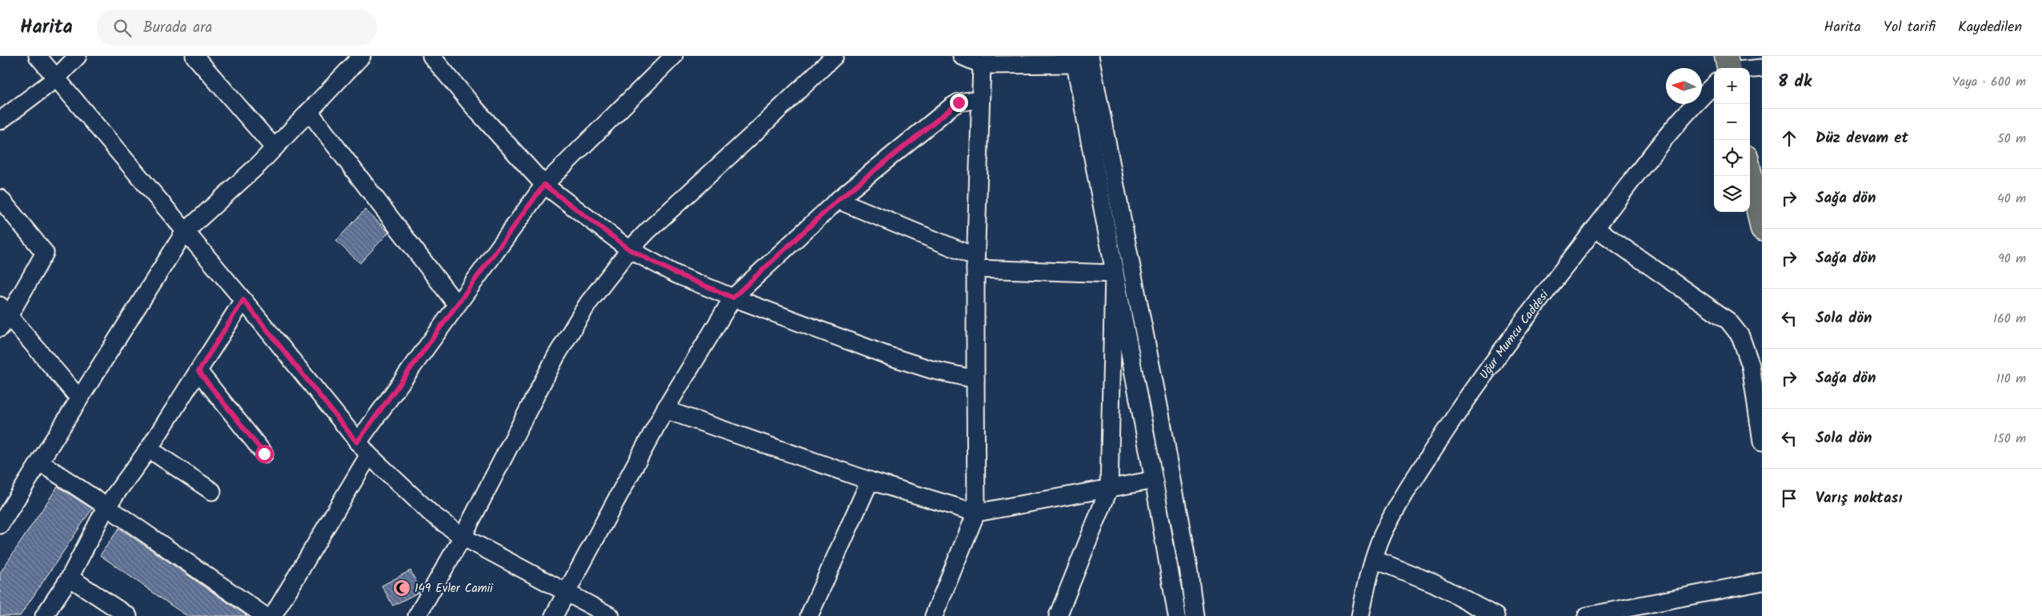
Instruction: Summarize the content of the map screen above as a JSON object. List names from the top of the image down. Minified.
{"streets":{"street":["Uğur Mumcu Caddesi"]},"places":{"mosque":["149 Evler Camii"]},"north":"left","page":{"header":"Harita","search":"Burada ara","nav":["Harita","Yol tarifi","Kaydedilen"],"heading":["8 dk","Yaya · 600 m"],"map_buttons":["+","−"],"list":[["Düz devam et","50 m"],["Sağa dön","40 m"],["Sağa dön","90 m"],["Sola dön","160 m"],["Sağa dön","110 m"],["Sola dön","150 m"],"Varış noktası"]}}
